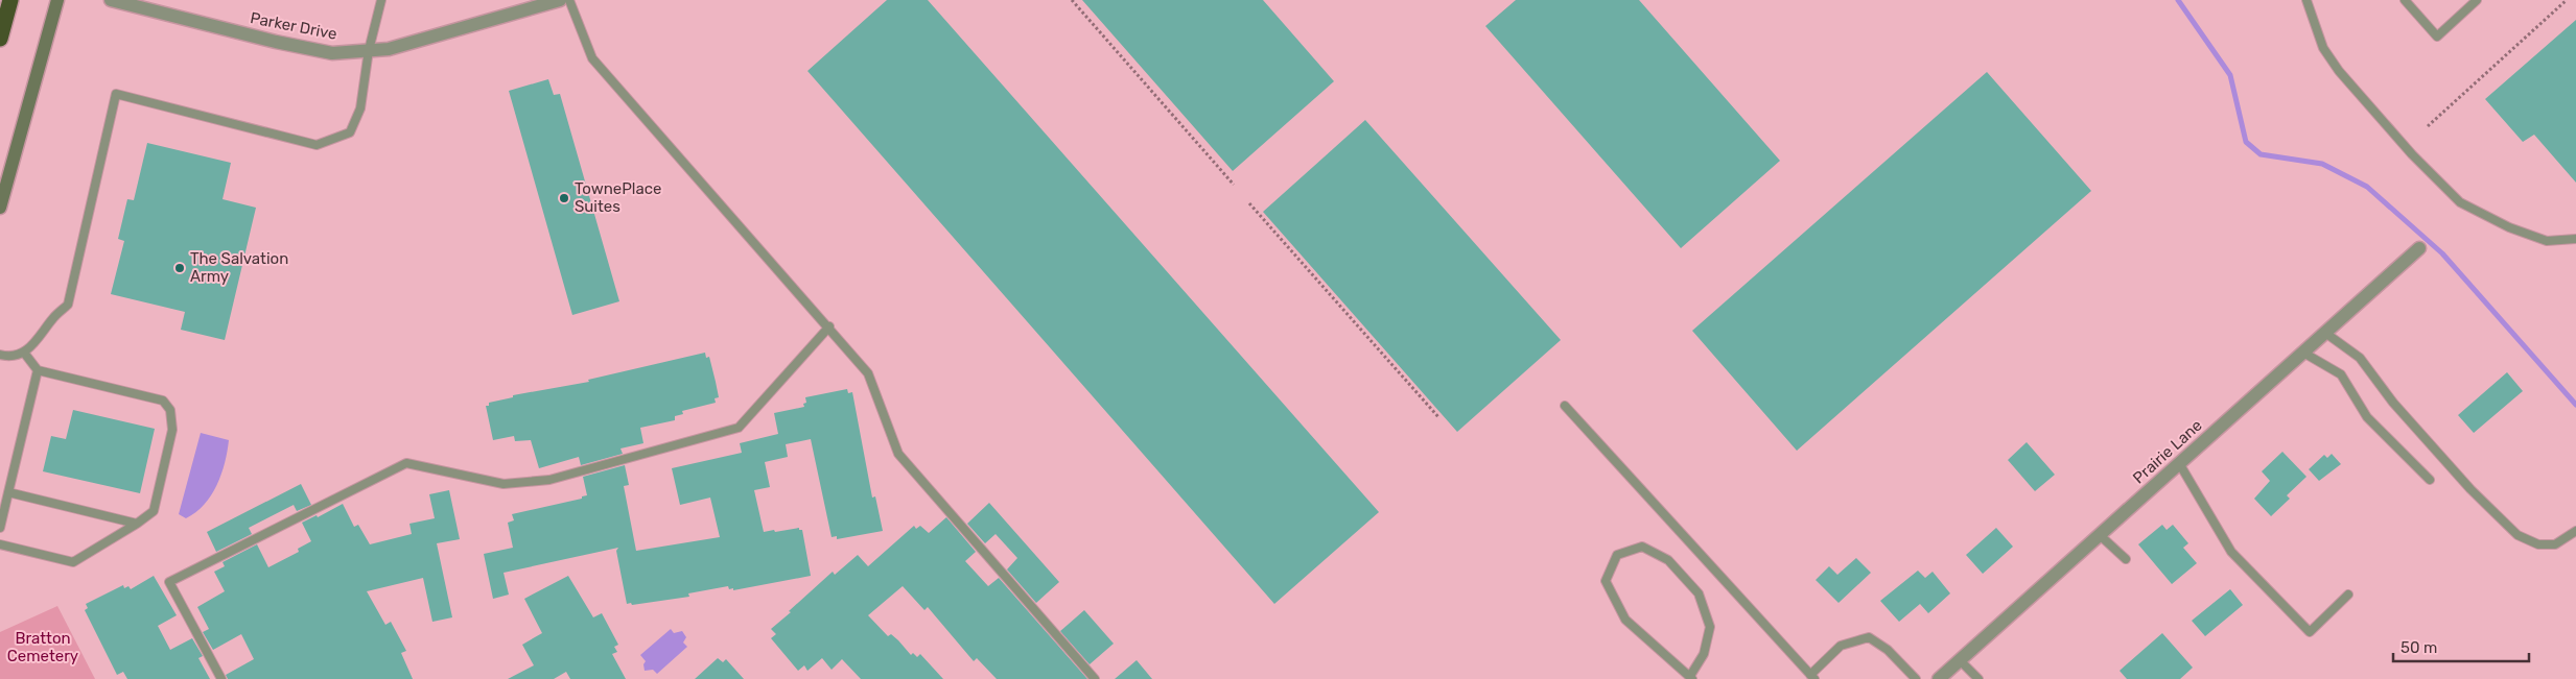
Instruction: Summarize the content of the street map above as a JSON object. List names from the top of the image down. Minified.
{"streets":{"street":["Parker Drive","Prairie Lane"]},"parks":["Bratton Cemetery"],"places":["TownePlace Suites","The Salvation Army"],"scale_bar":"50 m"}
